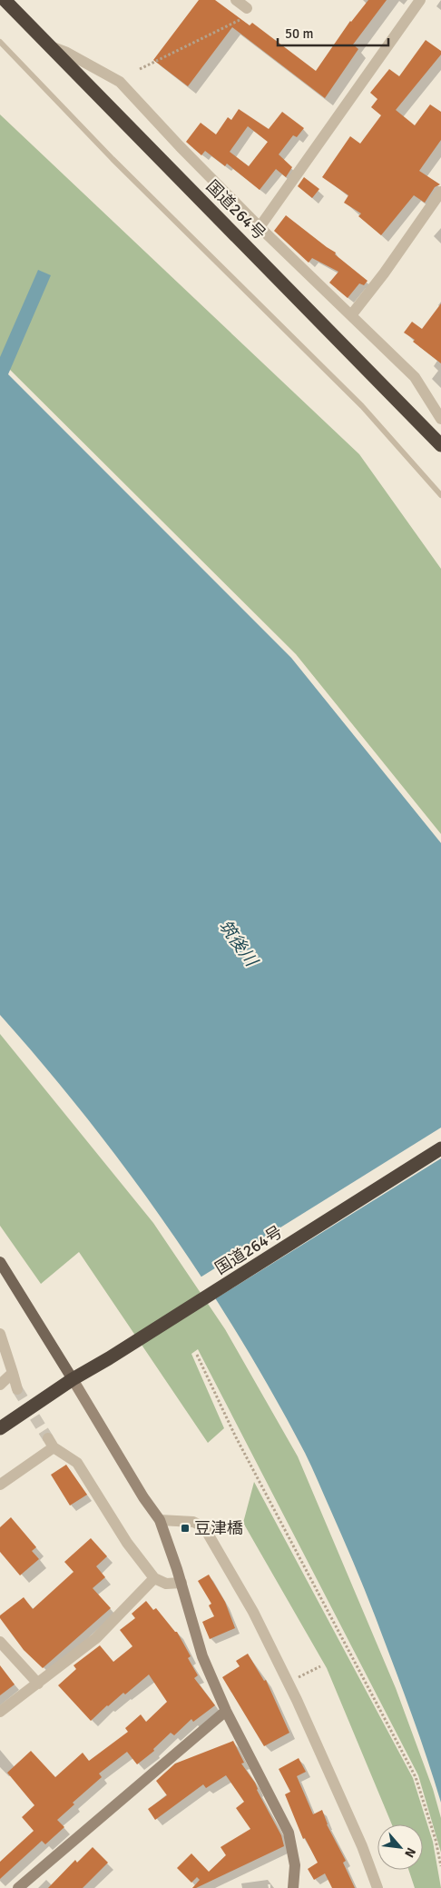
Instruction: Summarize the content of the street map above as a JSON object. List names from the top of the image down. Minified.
{"streets":{"highway":["国道264号"]},"water":["筑後川"],"places":{"transit":["豆津橋"]},"scale_bar":"50 m","north":"bottom right"}
